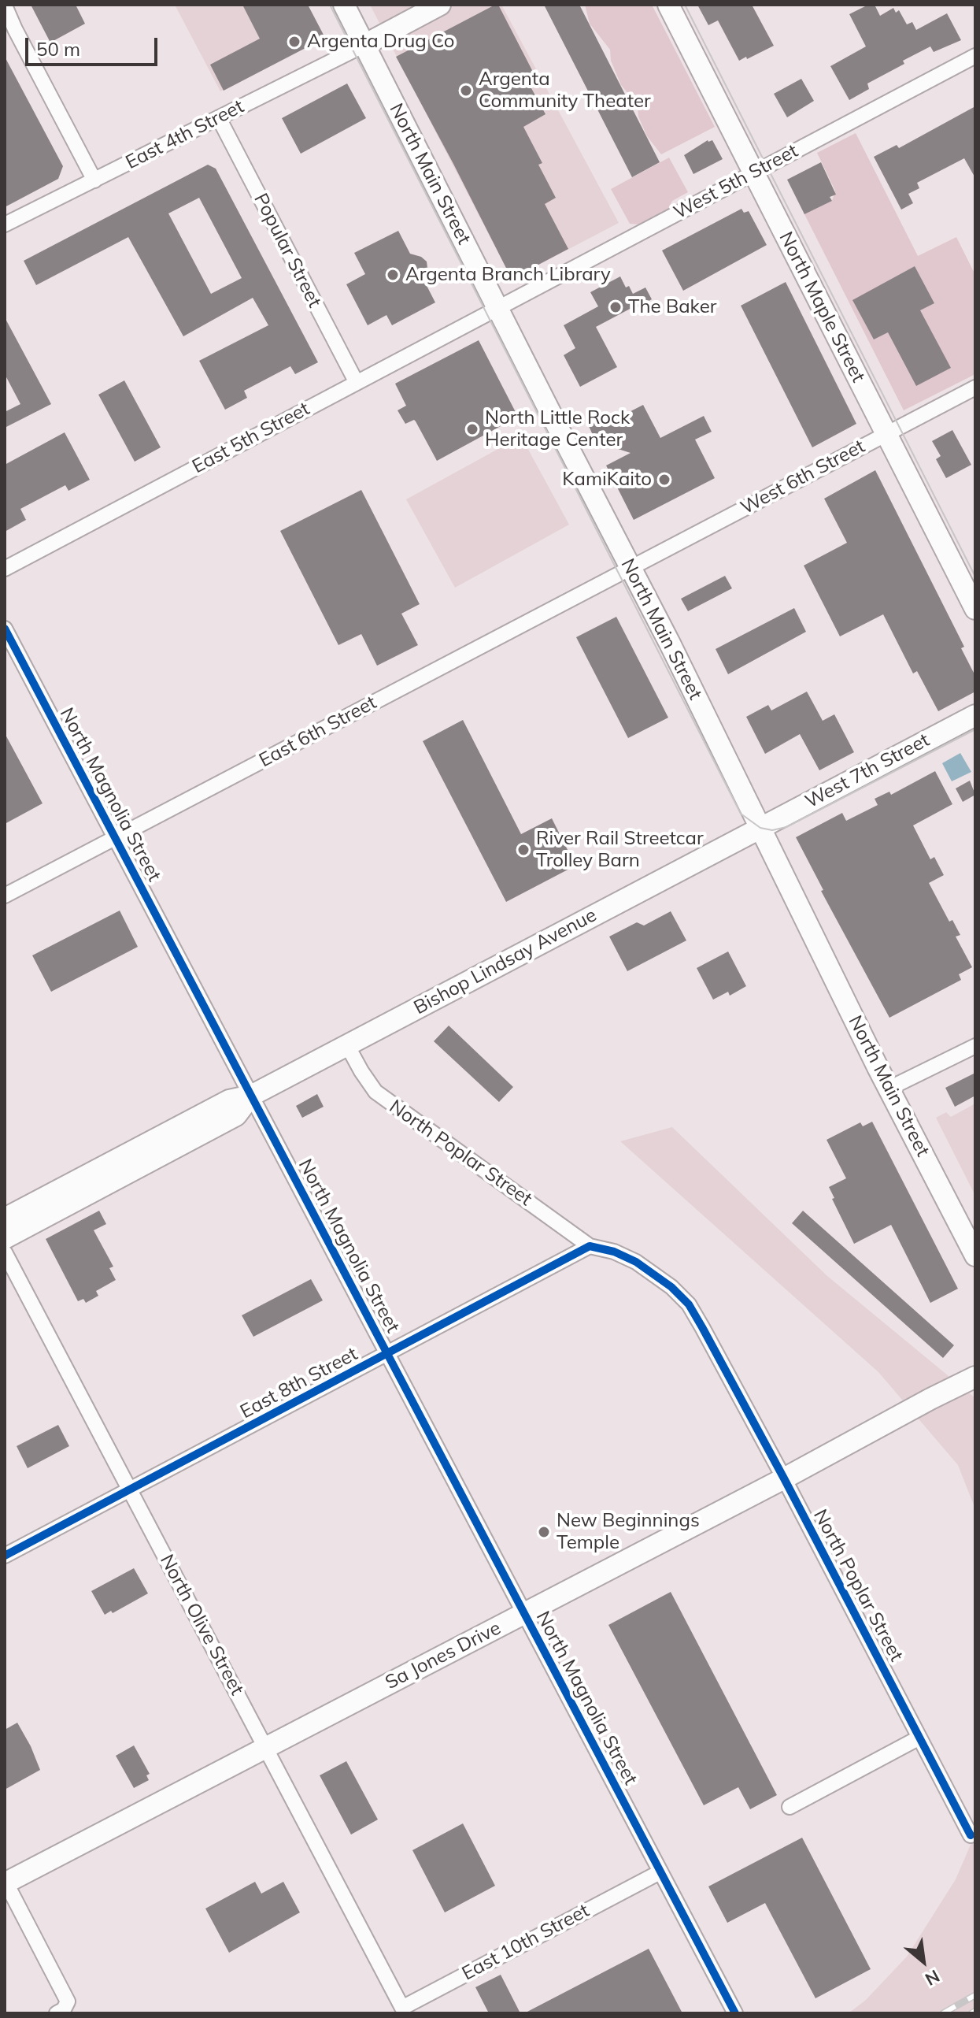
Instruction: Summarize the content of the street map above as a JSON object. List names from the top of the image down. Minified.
{"streets":{"main road":["North Main Street","North Maple Street","West 7th Street","Bishop Lindsay Avenue","Sa Jones Drive"],"street":["East 4th Street","West 5th Street","Popular Street","East 5th Street","West 6th Street","East 6th Street","North Magnolia Street","North Poplar Street","East 8th Street","North Olive Street","East 10th Street"]},"crossings":[["East 4th Street","North Main Street"],["East 4th Street","Popular Street"],["North Main Street","West 5th Street"],["North Main Street","East 5th Street"],["North Main Street","West 6th Street"],["North Main Street","East 6th Street"],["North Main Street","West 7th Street"],["North Main Street","Bishop Lindsay Avenue"],["West 5th Street","North Maple Street"],["West 5th Street","East 5th Street"],["Popular Street","East 5th Street"],["North Maple Street","West 6th Street"],["West 6th Street","East 6th Street"],["East 6th Street","North Magnolia Street"],["West 7th Street","Bishop Lindsay Avenue"],["North Magnolia Street","Bishop Lindsay Avenue"],["North Magnolia Street","East 8th Street"],["North Magnolia Street","Sa Jones Drive"],["North Magnolia Street","East 10th Street"],["Bishop Lindsay Avenue","North Poplar Street"],["North Poplar Street","East 8th Street"],["North Poplar Street","Sa Jones Drive"],["East 8th Street","North Olive Street"],["North Olive Street","Sa Jones Drive"],["North Olive Street","East 10th Street"]],"places":["Argenta Drug Co","Argenta Community Theater","Argenta Branch Library","The Baker","North Little Rock Heritage Center","KamiKaito","River Rail Streetcar Trolley Barn","New Beginnings Temple"],"scale_bar":"50 m","north":"bottom right"}
